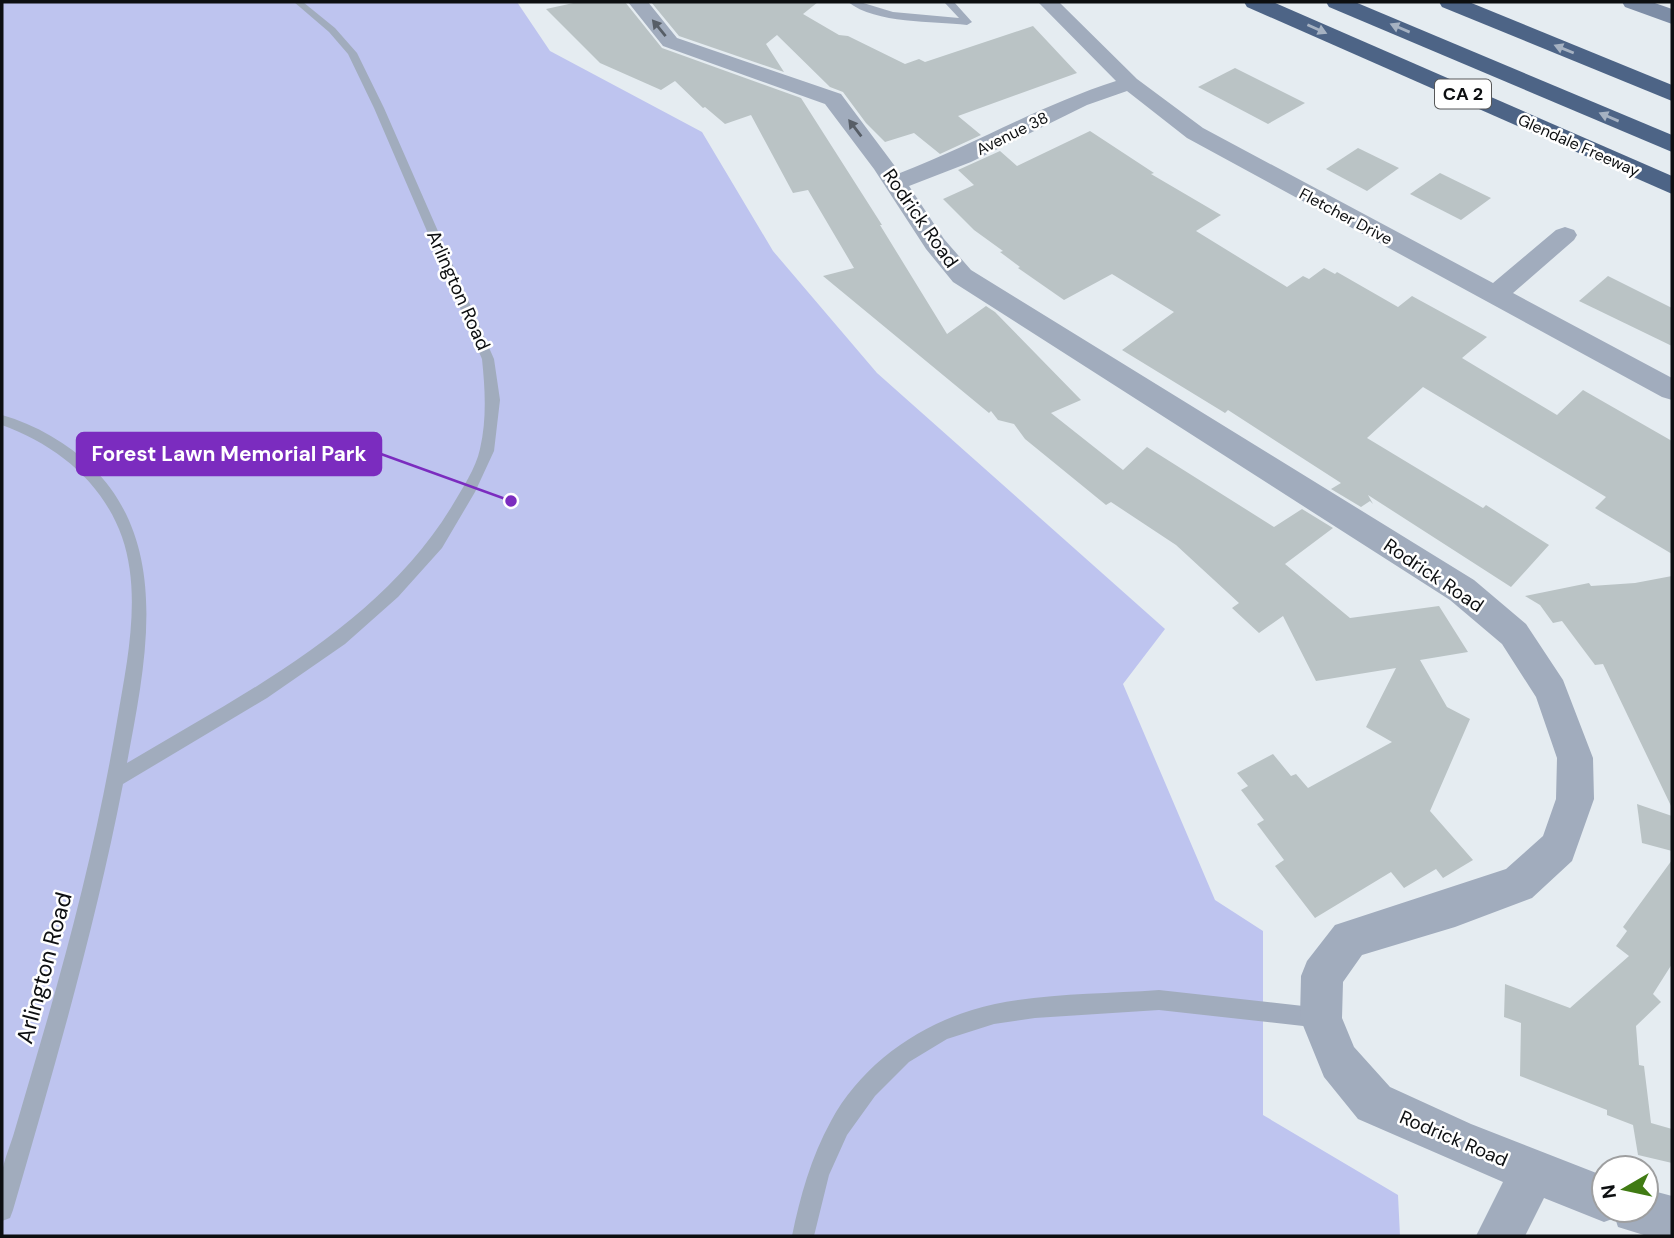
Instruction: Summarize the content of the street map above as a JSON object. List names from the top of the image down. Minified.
{"streets":{"highway":["CA 2","Glendale Freeway"],"street":["Avenue 38","Fletcher Drive","Rodrick Road"],"lane":["Arlington Road"]},"crossings":[["Avenue 38","Fletcher Drive"],["Avenue 38","Rodrick Road"]],"places":["Forest Lawn Memorial Park"],"north":"left"}
